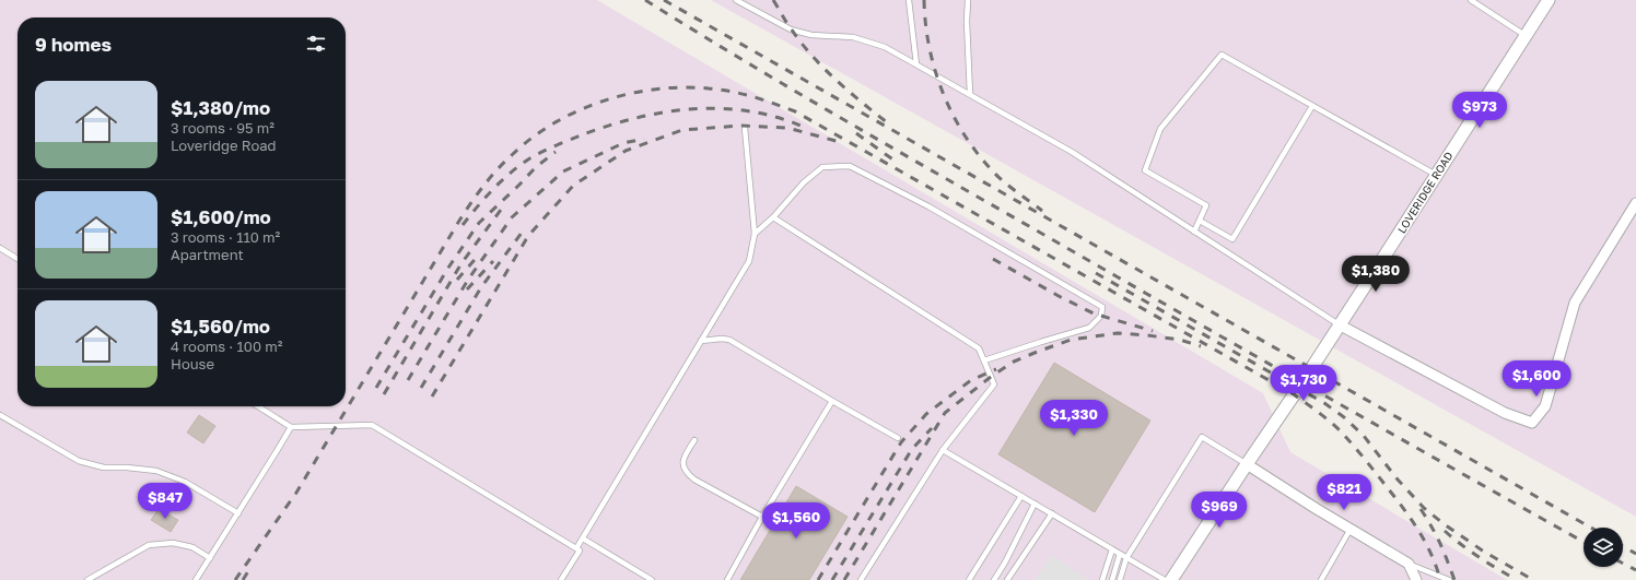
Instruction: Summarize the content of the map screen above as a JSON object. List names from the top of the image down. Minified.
{"streets":{"street":["LOVERIDGE ROAD"]},"page":{"heading":"9 homes","list":[{"name":"$1,380/mo","note":"3 rooms · 95 m² · Loveridge Road"},{"name":"$1,600/mo","note":"3 rooms · 110 m² · Apartment"},{"name":"$1,560/mo","note":"4 rooms · 100 m² · House"}],"price":["$973","$1,380","$1,600","$1,730","$1,330","$821","$847","$969","$1,560"]}}
